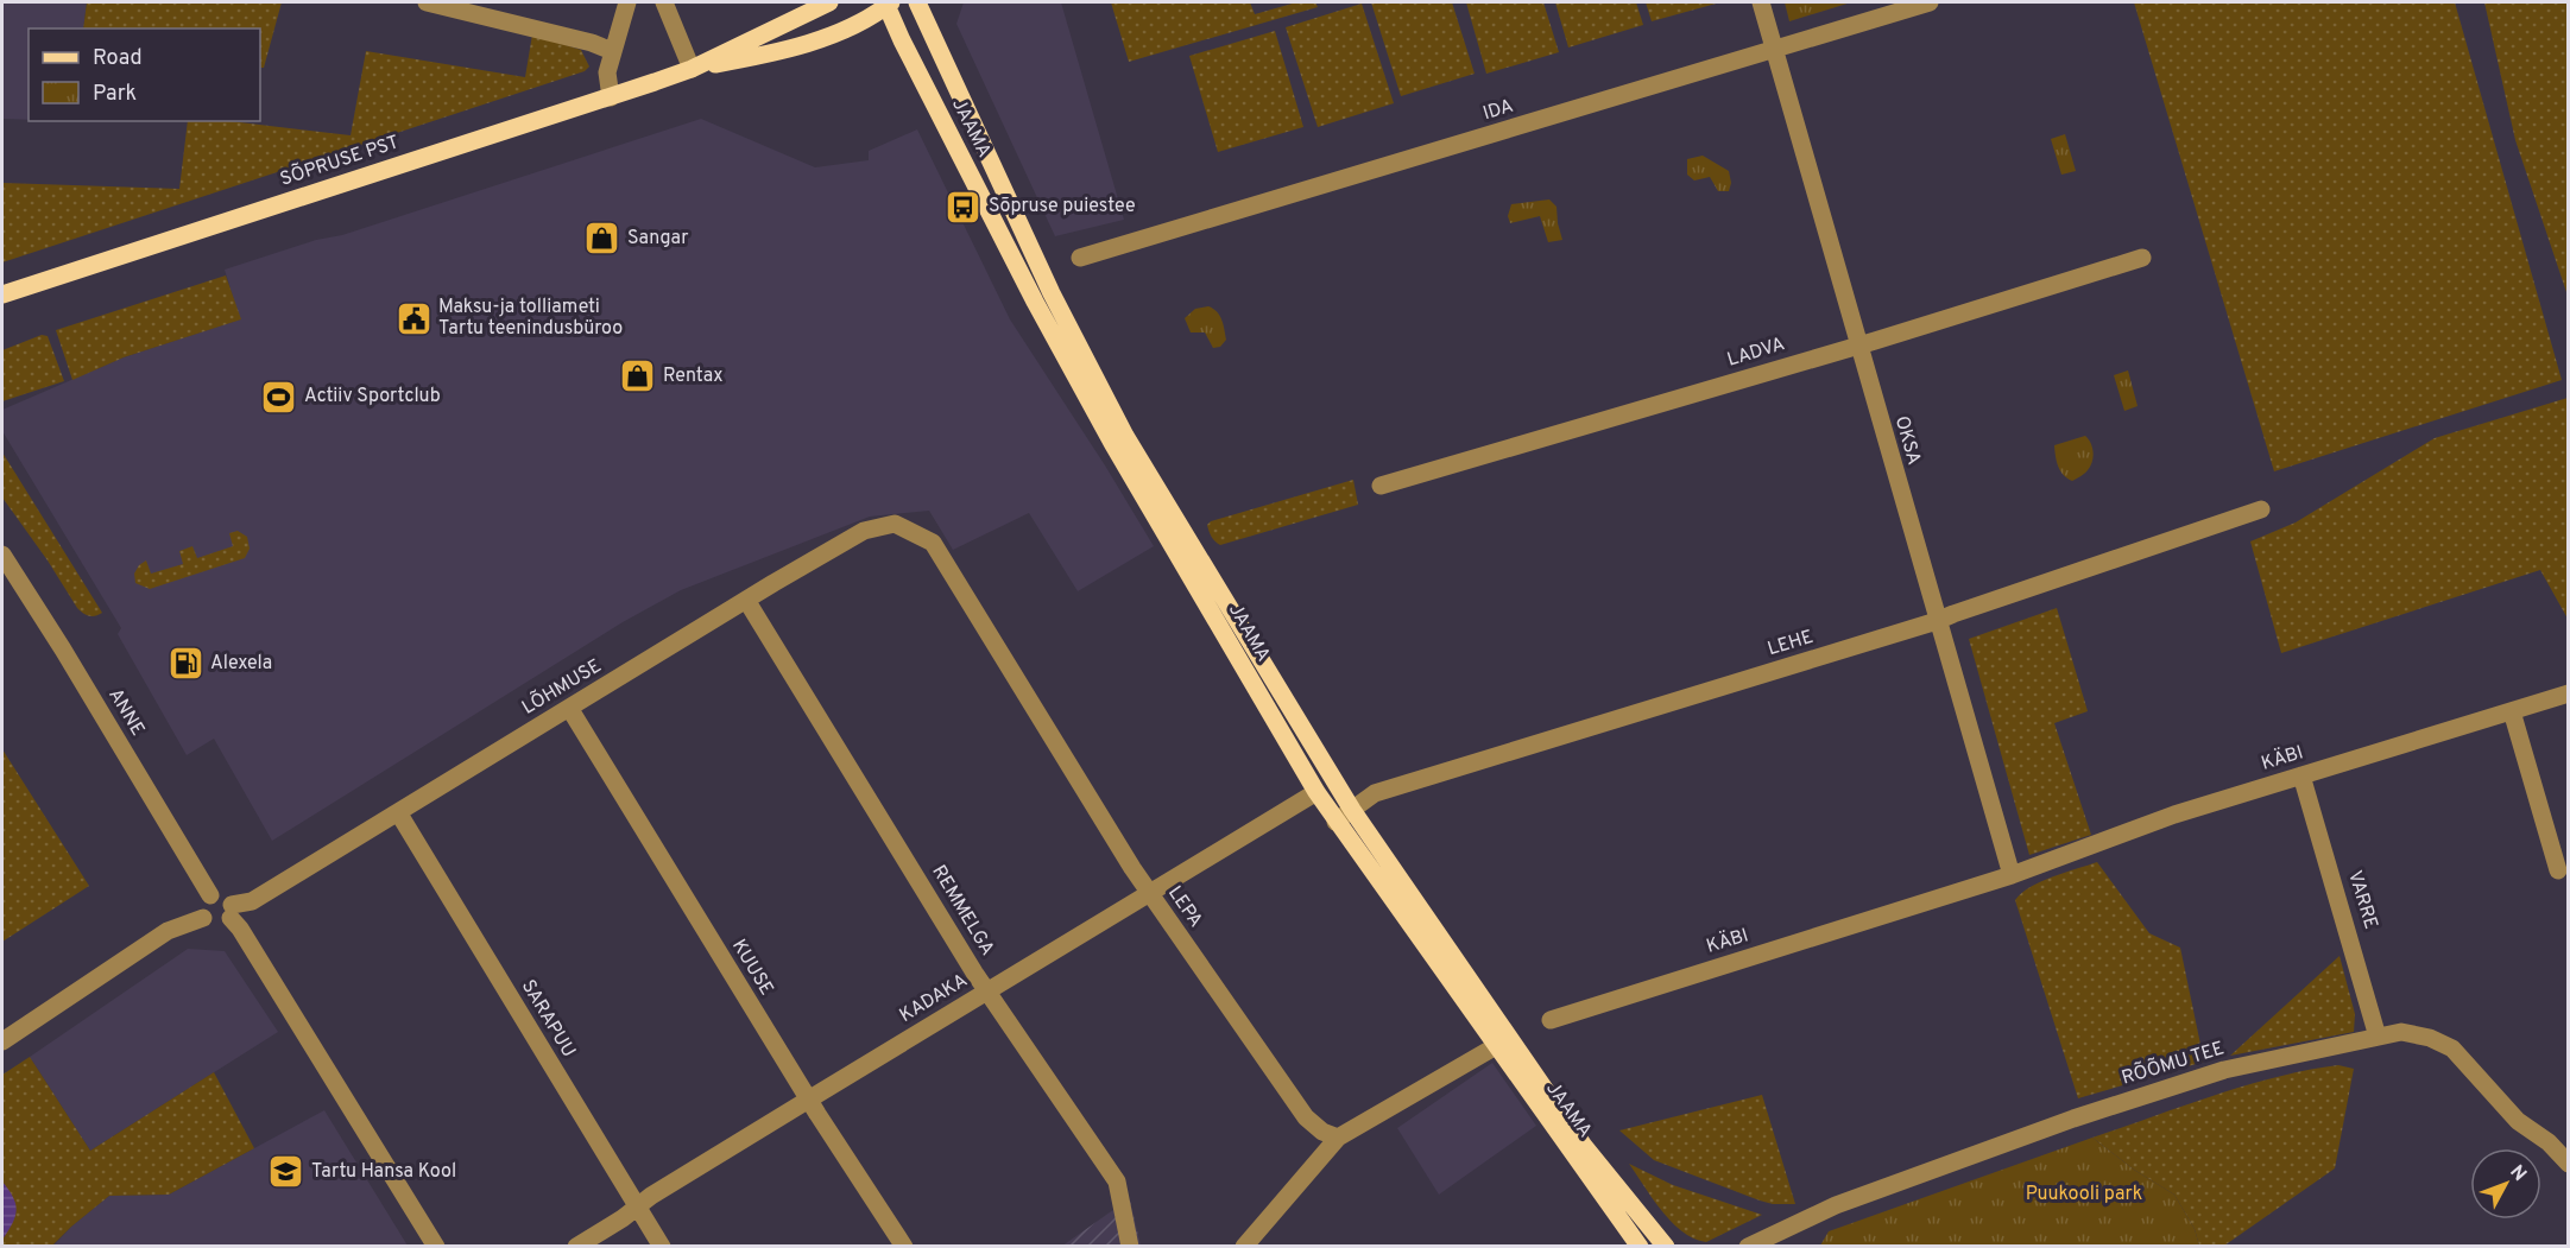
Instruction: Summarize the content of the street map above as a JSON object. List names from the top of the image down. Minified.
{"streets":{"main road":["JAAMA","SÕPRUSE PST"],"street":["IDA","LADVA","OKSA","LEHE","LÕHMUSE","ANNE","KÄBI","VARRE","LEPA","REMMELGA","KUUSE","KADAKA","SARAPUU","RÕÕMU TEE"]},"crossings":[["IDA","OKSA"],["JAAMA","SÕPRUSE PST"],["JAAMA","LEHE"],["JAAMA","KADAKA"],["LADVA","OKSA"],["OKSA","LEHE"],["OKSA","KÄBI"],["LÕHMUSE","ANNE"],["LÕHMUSE","LEPA"],["LÕHMUSE","REMMELGA"],["LÕHMUSE","KUUSE"],["LÕHMUSE","SARAPUU"],["KÄBI","VARRE"],["VARRE","RÕÕMU TEE"],["LEPA","KADAKA"],["REMMELGA","KADAKA"],["KUUSE","KADAKA"],["KADAKA","SARAPUU"]],"parks":["Puukooli park"],"places":{"bus stop":["Sõpruse puiestee"],"shop":["Sangar","Rentax"],"public building":["Maksu-ja tolliameti Tartu teenindusbüroo"],"sports":["Actiiv Sportclub"],"fuel station":["Alexela"],"school or university":["Tartu Hansa Kool"]},"legend":["Road","Park"],"north":"top right"}
